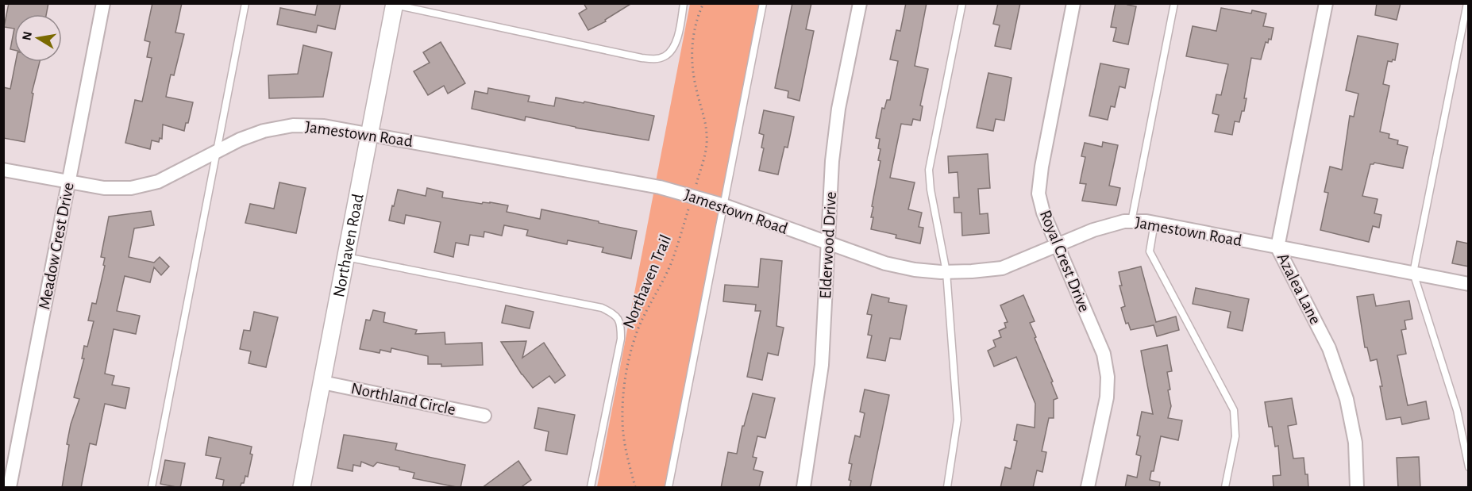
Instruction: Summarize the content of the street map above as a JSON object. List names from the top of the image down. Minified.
{"streets":{"street":["Jamestown Road","Northaven Road","Elderwood Drive","Meadow Crest Drive","Royal Crest Drive","Azalea Lane","Northland Circle"],"path":["Northaven Trail"]},"crossings":[["Jamestown Road","Northaven Road"],["Jamestown Road","Elderwood Drive"],["Jamestown Road","Meadow Crest Drive"],["Jamestown Road","Royal Crest Drive"],["Jamestown Road","Northaven Trail"],["Jamestown Road","Azalea Lane"],["Northaven Road","Northland Circle"]],"north":"left"}
